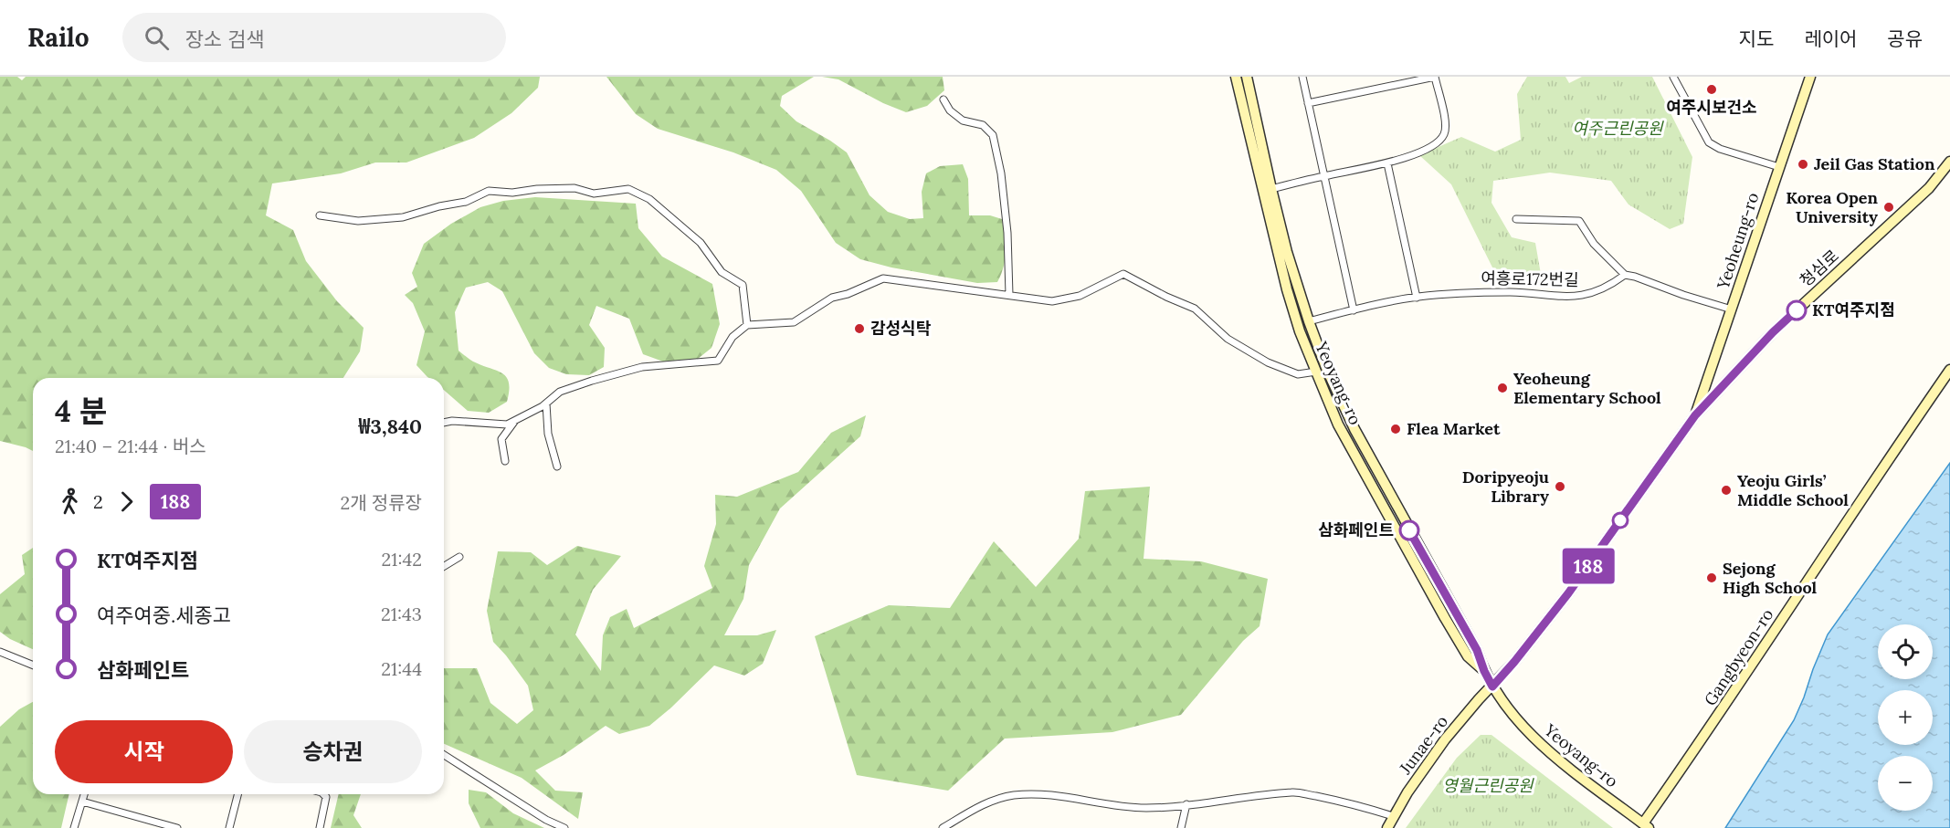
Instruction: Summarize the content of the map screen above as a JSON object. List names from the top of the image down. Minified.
{"streets":{"street":["Yeoheung-ro","청심로","여흥로172번길","Yeoyang-ro","Gangbyeon-ro","Junae-ro"]},"crossings":[["Yeoheung-ro","청심로"],["청심로","Yeoyang-ro"],["청심로","Junae-ro"],["여흥로172번길","Yeoyang-ro"],["Yeoyang-ro","Gangbyeon-ro"],["Yeoyang-ro","Junae-ro"]],"parks":["여주근린공원","영월근린공원"],"places":["여주시보건소","Jeil Gas Station","Korea Open University","KT여주지점","감성식탁","Yeoheung Elementary School","Flea Market","Doripyeoju Library","Yeoju Girls’ Middle School","삼화페인트","Sejong High School"],"lines":["bus line 188"],"page":{"header":"Railo","search":"장소 검색","nav":["지도","레이어","공유"],"on_map":"188","heading":["4 분","21:40 – 21:44 · 버스","₩3,840"],"legs":["2","188","2개 정류장"],"list":[{"name":"KT여주지점","value":"21:42"},{"name":"여주여중.세종고","value":"21:43"},{"name":"삼화페인트","value":"21:44"}],"map_buttons":["+","−"],"buttons":["시작","승차권"]}}
